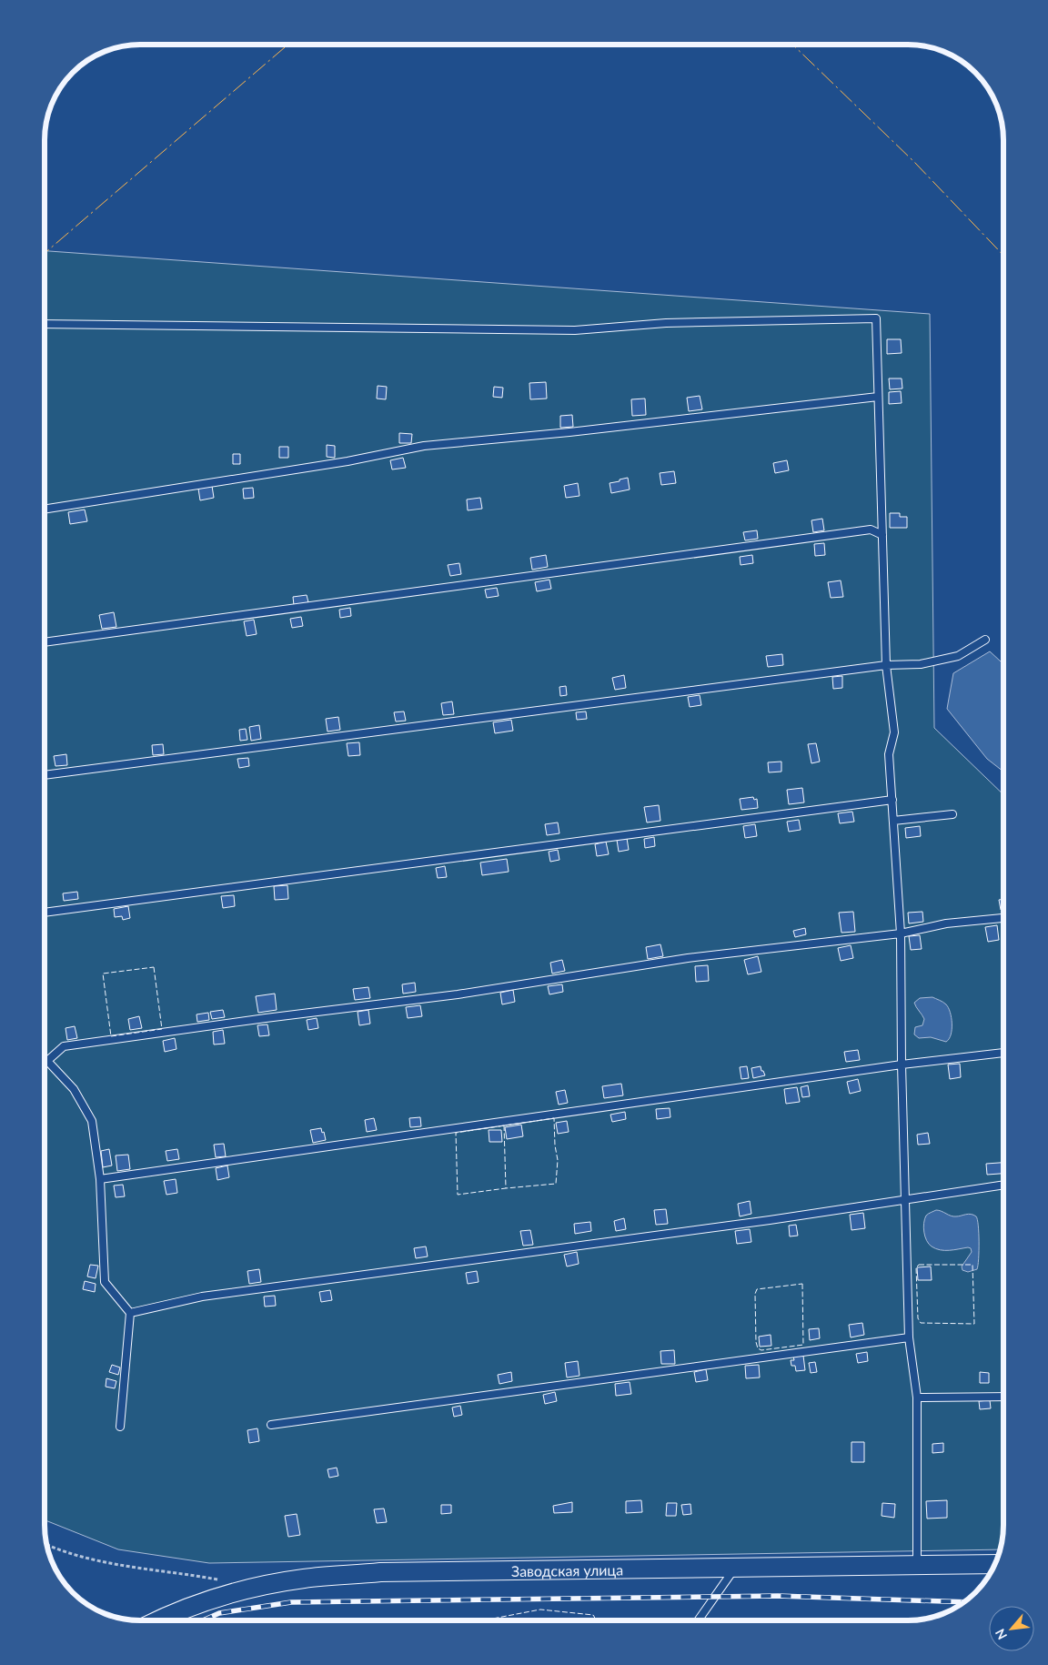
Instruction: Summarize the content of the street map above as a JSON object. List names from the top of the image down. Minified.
{"streets":{"street":["Заводская улица"]},"north":"bottom left"}
